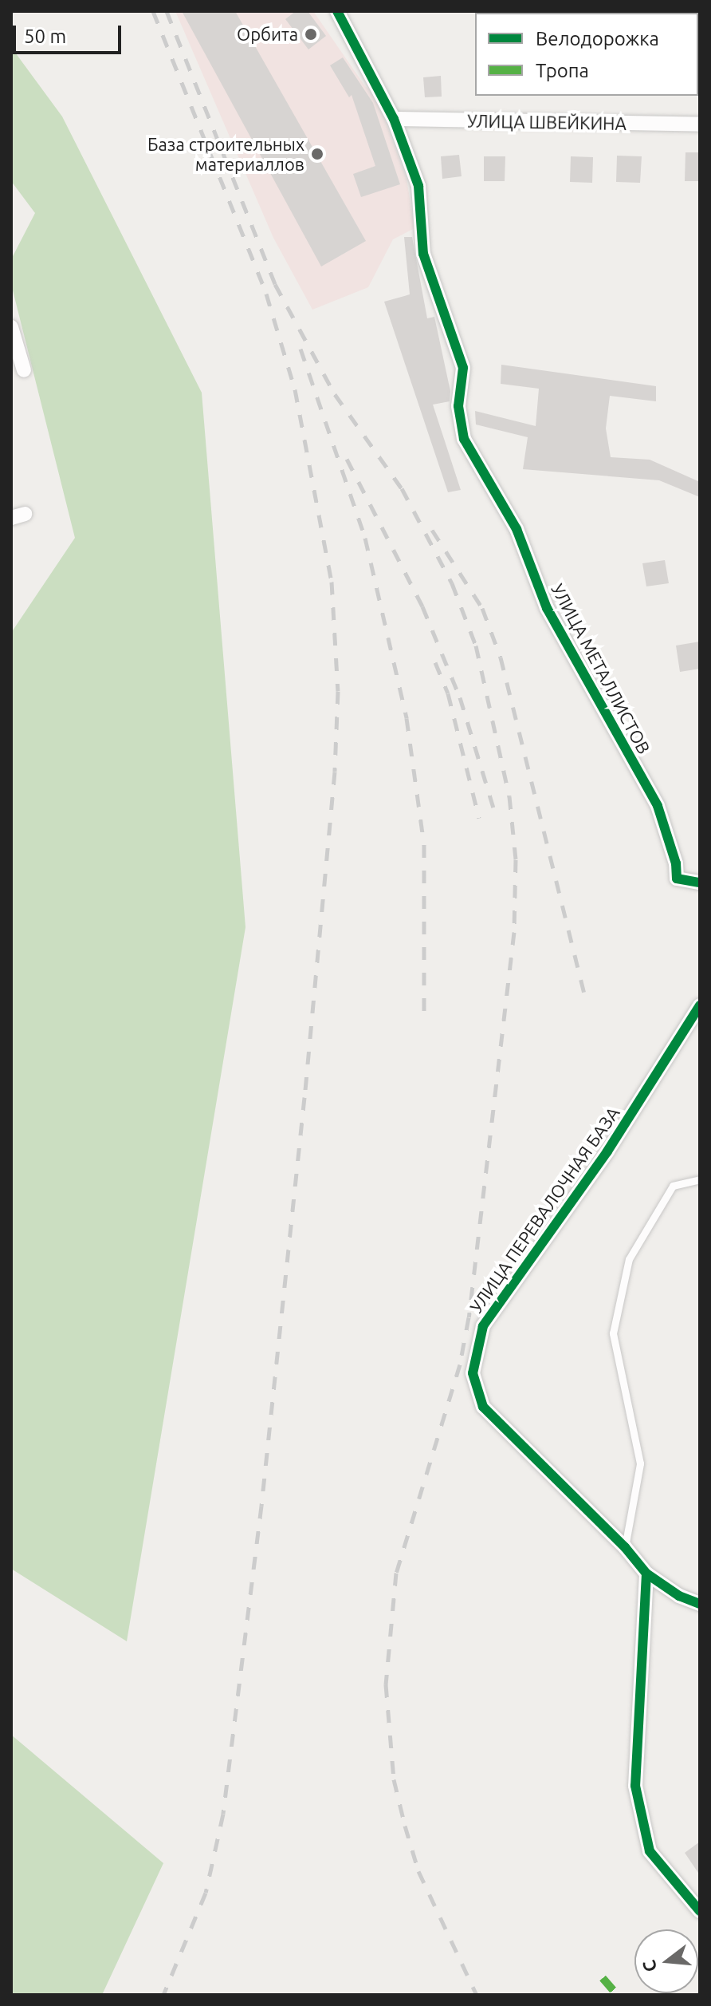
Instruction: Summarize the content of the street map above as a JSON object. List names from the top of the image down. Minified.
{"streets":{"street":["УЛИЦА ШВЕЙКИНА","УЛИЦА МЕТАЛЛИСТОВ","УЛИЦА ПЕРЕВАЛОЧНАЯ БАЗА"]},"crossings":[["УЛИЦА ШВЕЙКИНА","УЛИЦА МЕТАЛЛИСТОВ"]],"places":["Орбита","База cтроительных материаллов"],"legend":["Велодорожка","Тропа"],"scale_bar":"50 m","north":"left"}
